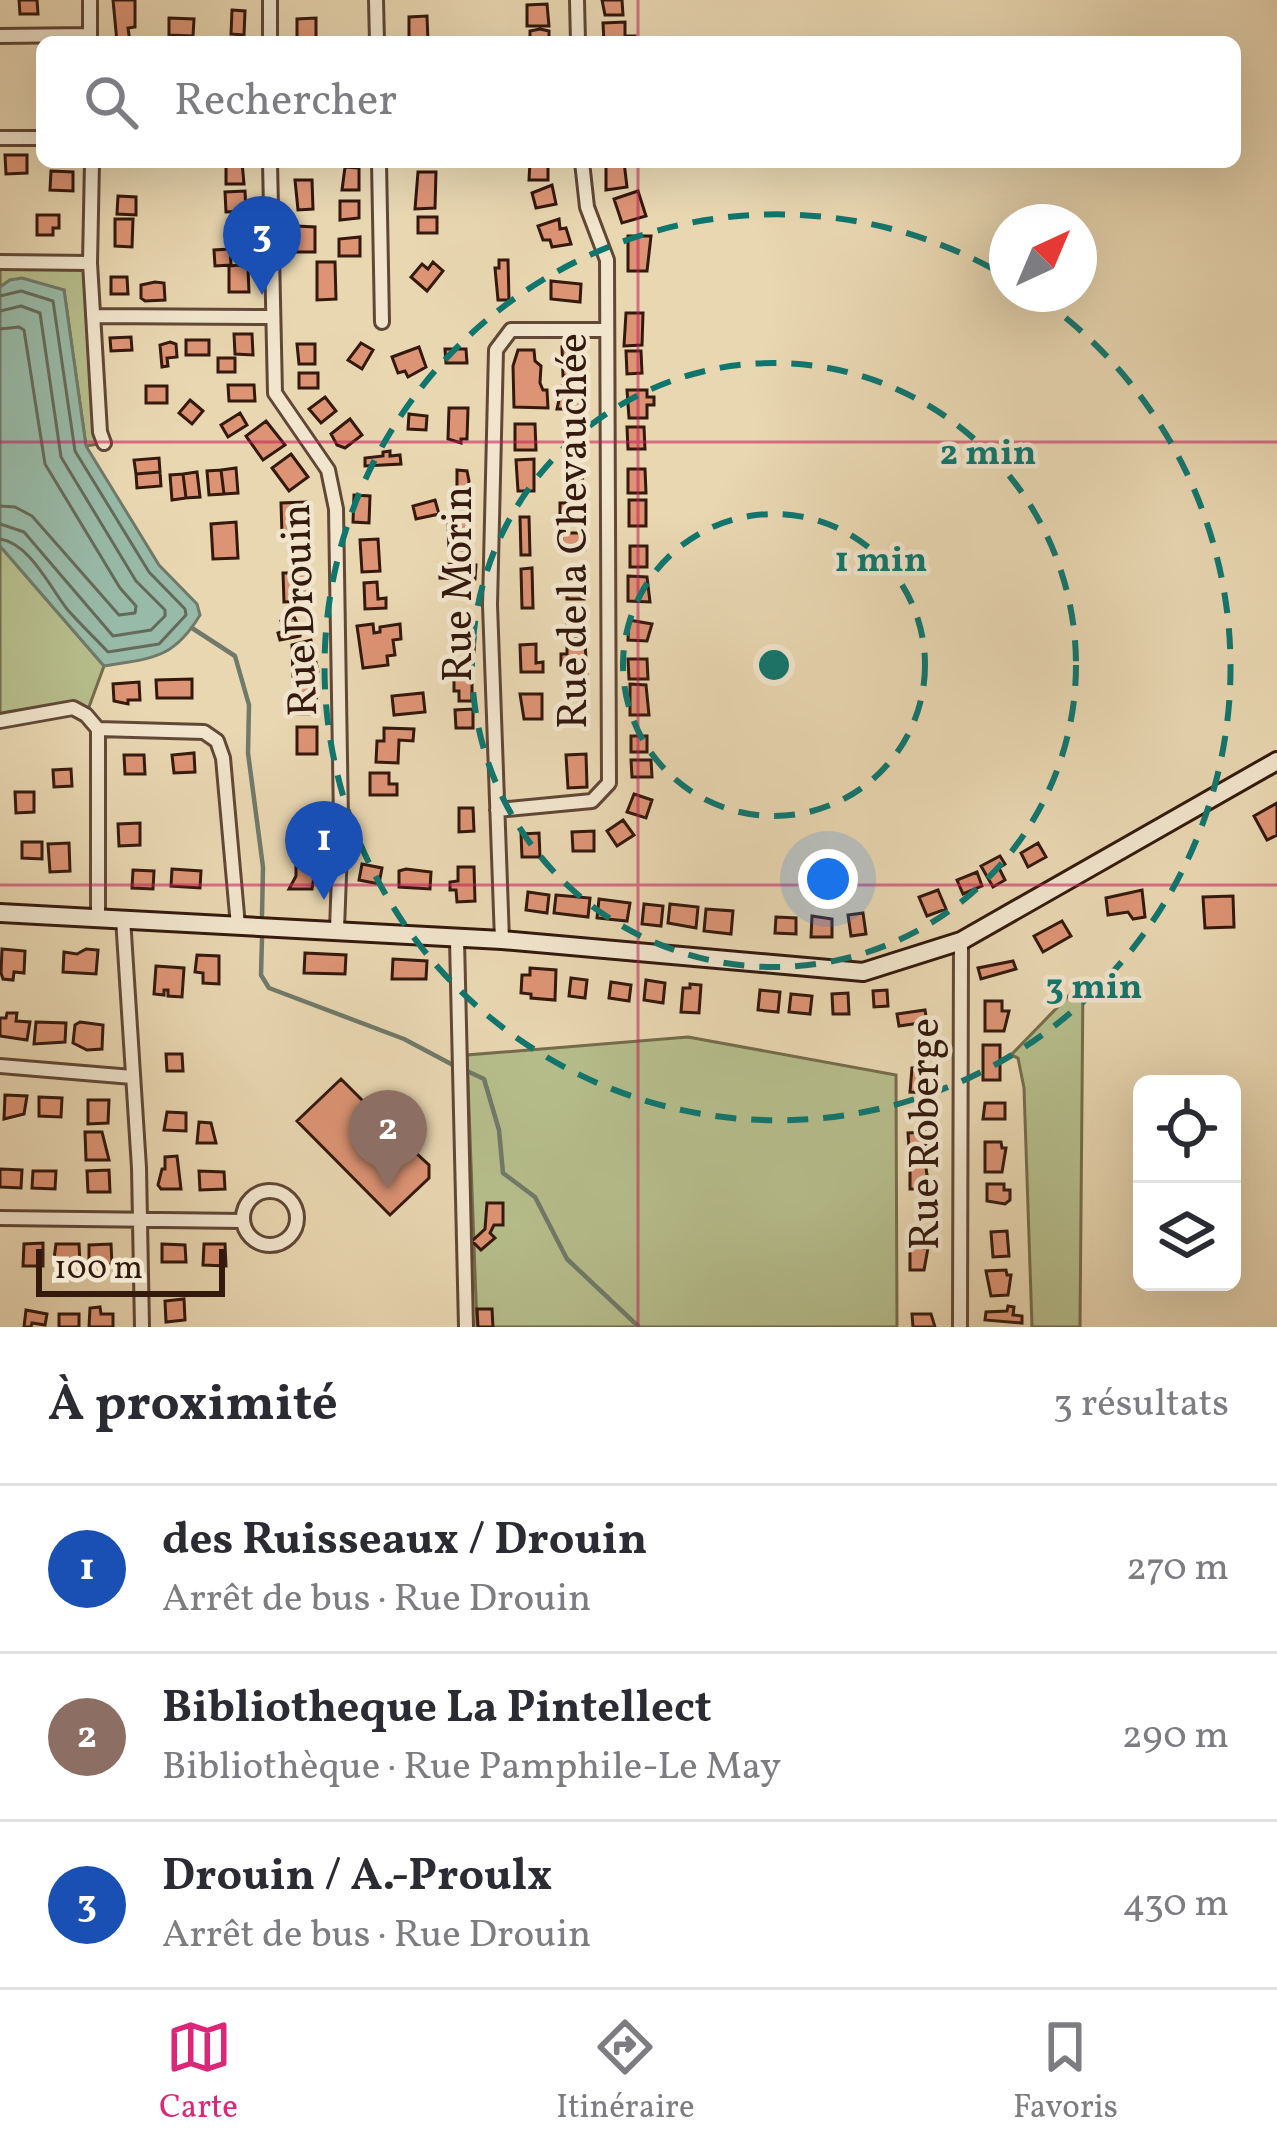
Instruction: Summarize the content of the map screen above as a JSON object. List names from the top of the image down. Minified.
{"streets":{"street":["Rue de la Chevauchée","Rue Morin","Rue Drouin","Rue Roberge"]},"crossings":[["Rue de la Chevauchée","Rue Morin"]],"scale_bar":"100 m","north":"top right","page":{"search":"Rechercher","pins":["3","1","2"],"scale":"100 m","heading":["À proximité","3 résultats"],"list":[{"mark":"1","name":"des Ruisseaux / Drouin","note":"Arrêt de bus · Rue Drouin","value":"270 m"},{"mark":"2","name":"Bibliotheque La Pintellect","note":"Bibliothèque · Rue Pamphile-Le May","value":"290 m"},{"mark":"3","name":"Drouin / A.-Proulx","note":"Arrêt de bus · Rue Drouin","value":"430 m"}],"nav":["Carte","Itinéraire","Favoris"]},"rings":["2 min","1 min","3 min"]}
